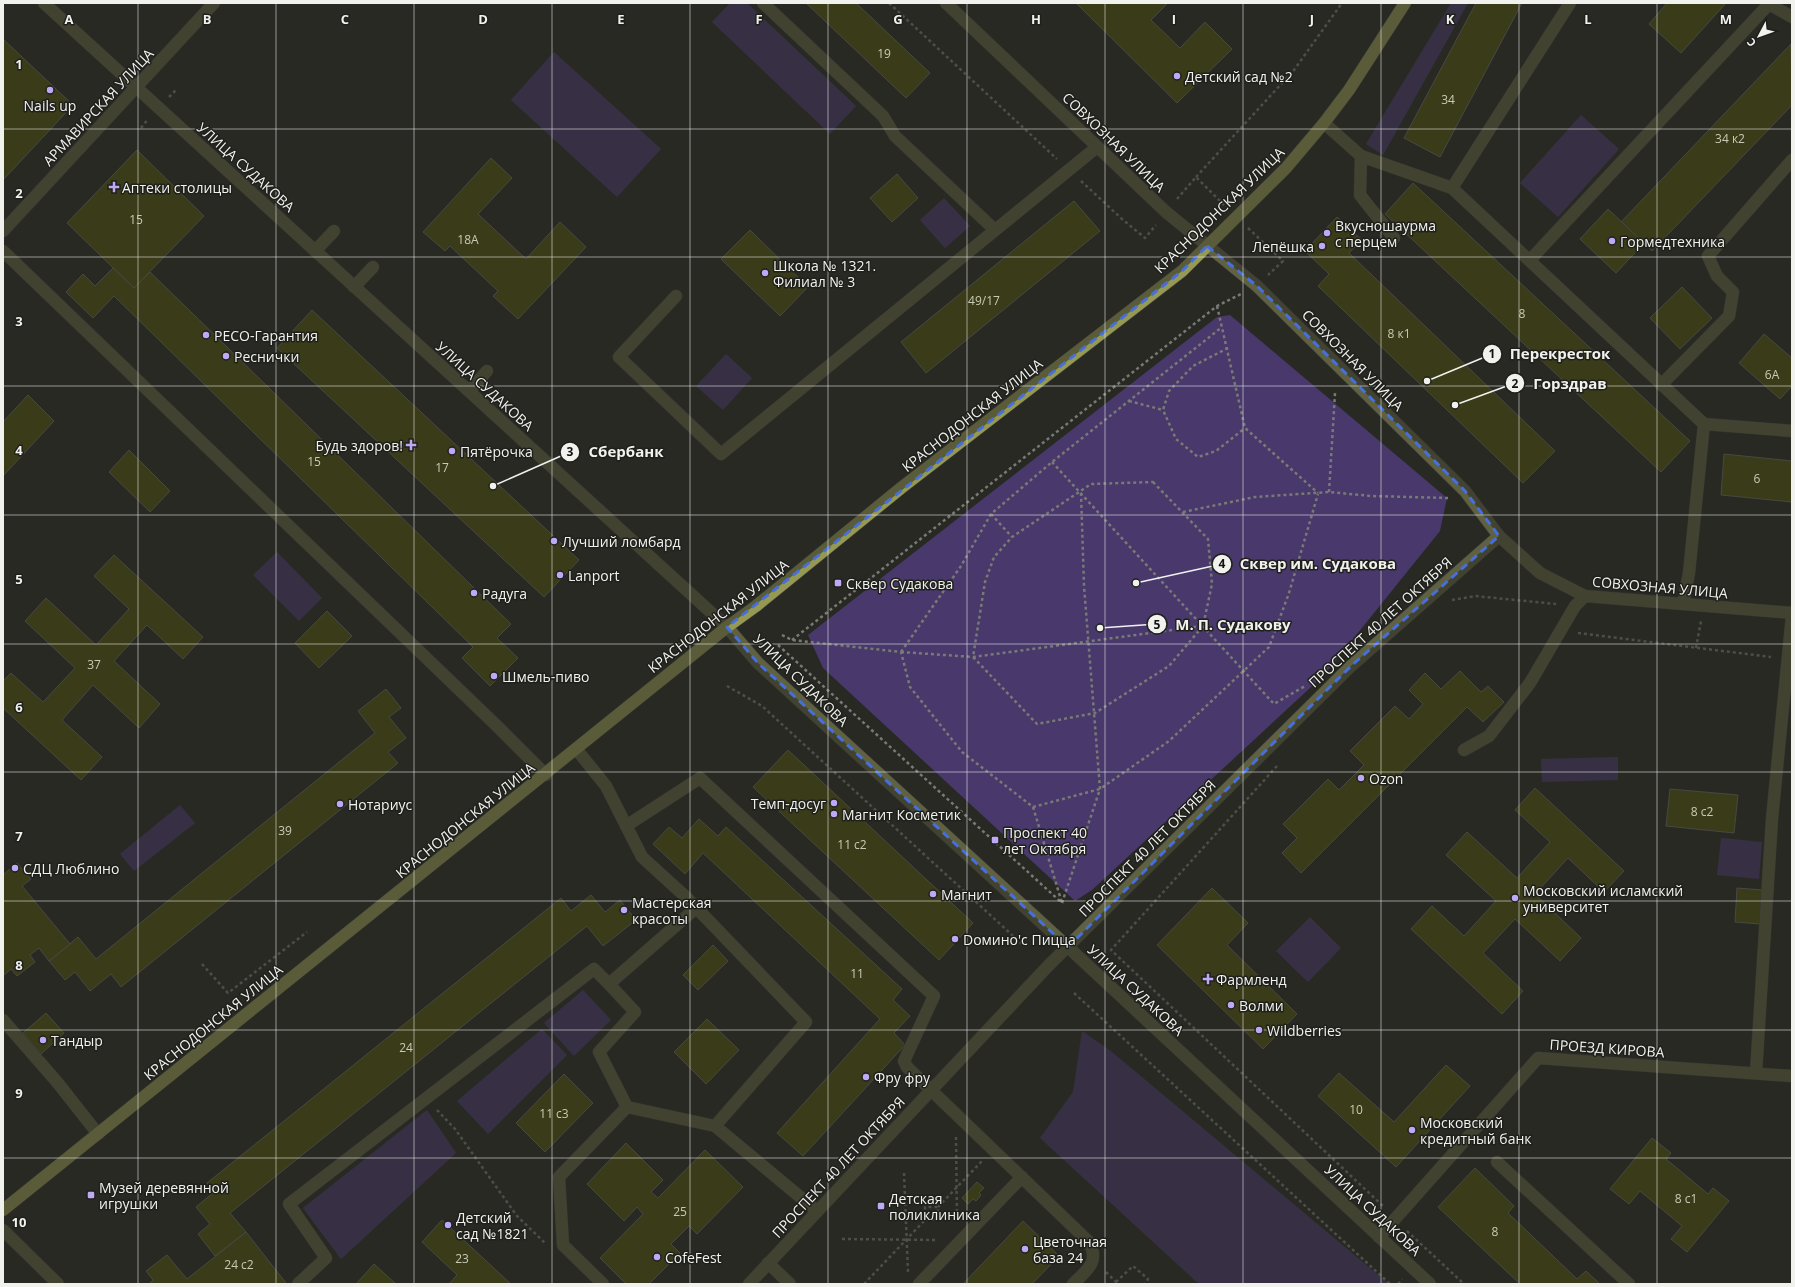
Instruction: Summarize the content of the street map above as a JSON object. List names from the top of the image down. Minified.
{"streets":{"main road":["КРАСНОДОНСКАЯ УЛИЦА"],"street":["АРМАВИРСКАЯ УЛИЦА","СОВХОЗНАЯ УЛИЦА","УЛИЦА СУДАКОВА","ПРОСПЕКТ 40 ЛЕТ ОКТЯБРЯ","ПРОЕЗД КИРОВА"]},"crossings":[["АРМАВИРСКАЯ УЛИЦА","УЛИЦА СУДАКОВА"],["СОВХОЗНАЯ УЛИЦА","КРАСНОДОНСКАЯ УЛИЦА"],["СОВХОЗНАЯ УЛИЦА","ПРОСПЕКТ 40 ЛЕТ ОКТЯБРЯ"],["УЛИЦА СУДАКОВА","КРАСНОДОНСКАЯ УЛИЦА"],["УЛИЦА СУДАКОВА","ПРОСПЕКТ 40 ЛЕТ ОКТЯБРЯ"],["УЛИЦА СУДАКОВА","ПРОЕЗД КИРОВА"]],"places":{"other":["Детский сад №2","Nails up","Вкусношаурма с перцем","Гормедтехника","Лепёшка","Школа № 1321. Филиал № 3","РЕСО-Гарантия","Реснички","Перекресток","Горздрав","Пятёрочка","Сбербанк","Лучший ломбард","Lanport","Сквер им. Судакова","Радуга","М. П. Судакову","Шмель-пиво","Ozon","Темп-досуг","Нотариус","Магнит Косметик","СДЦ Люблино","Магнит","Московский исламский университет","Мастерская красоты","Dомино'с Пицца","Волми","Wildberries","Тандыр","Фру фру","Московский кредитный банк","Детский сад №1821","Цветочная база 24","CofeFest"],"health":["Аптеки столицы","Будь здоров!","Фармленд"],"transit":["Сквер Судакова","Проспект 40 лет Октября","Музей деревянной игрушки","Детская поликлиника"]},"house_numbers":["19","34","34 к2","15","18А","49/17","8","8 к1","6А","15","17","6","37","8 с2","39","11 с2","11","24","10","11 с3","8 с1","25","8","23","24 с2"],"north":"bottom left","grid":{"columns":["A","B","C","D","E","F","G","H","I","J","K","L","M"],"rows":["1","2","3","4","5","6","7","8","9","10"]}}
